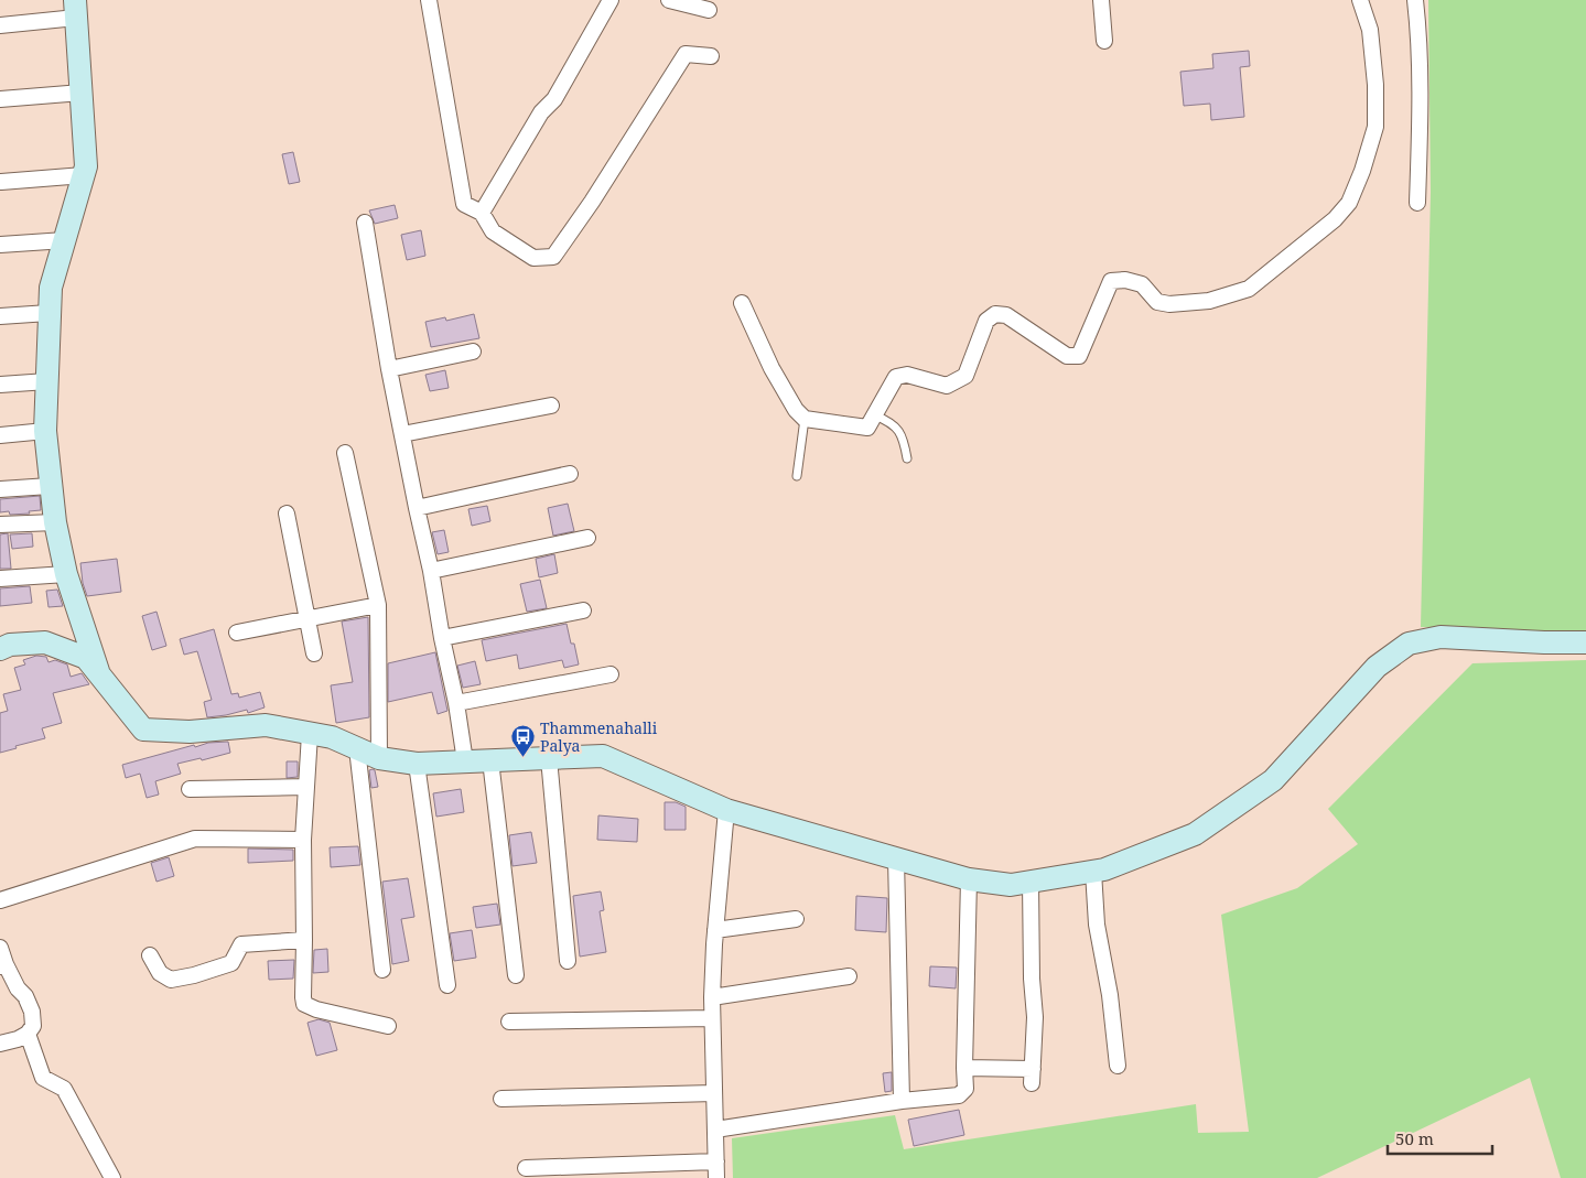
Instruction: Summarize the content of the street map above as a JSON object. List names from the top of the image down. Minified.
{"places":{"bus stop":["Thammenahalli Palya"]},"scale_bar":"50 m"}
